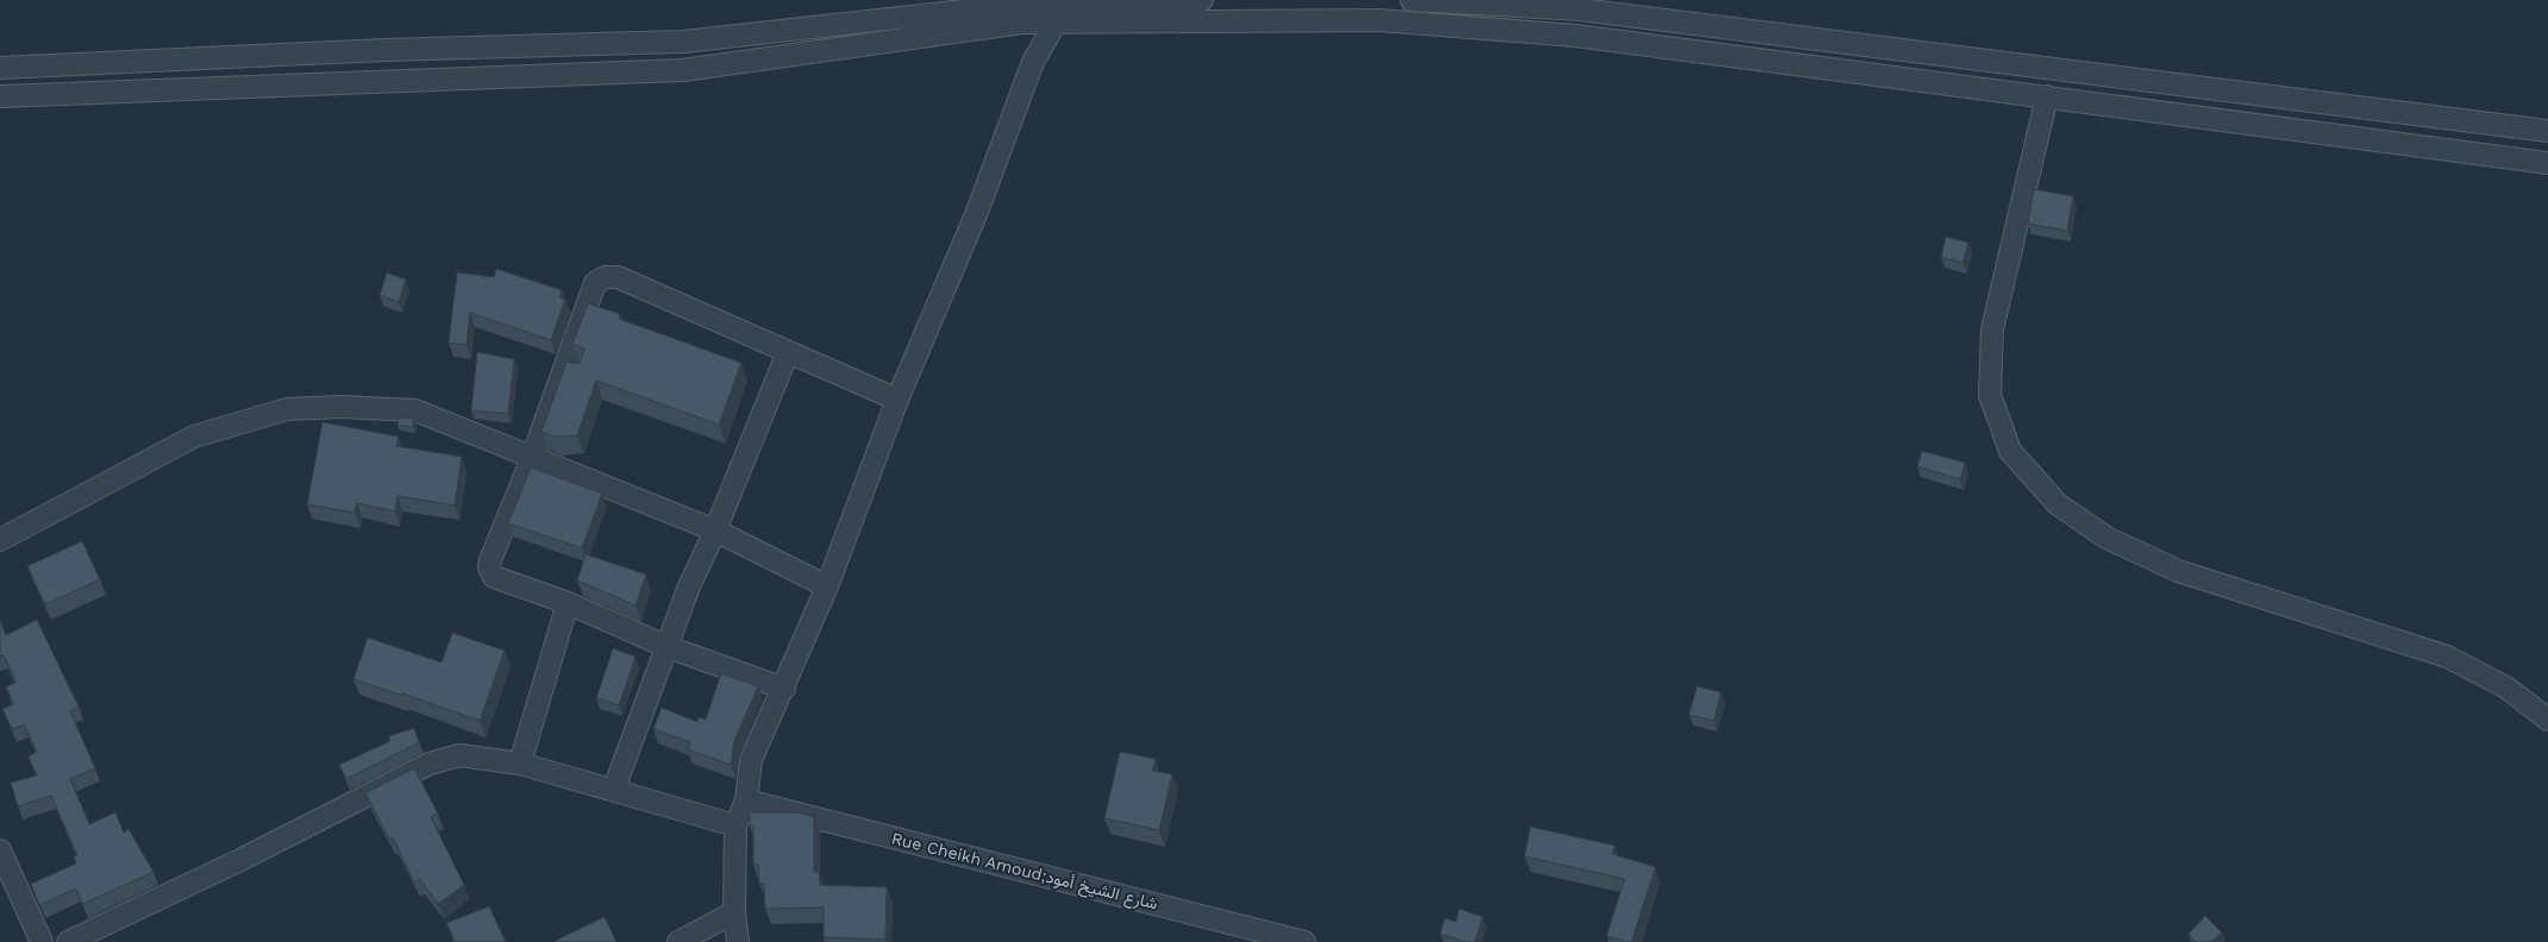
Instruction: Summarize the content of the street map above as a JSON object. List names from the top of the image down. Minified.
{"streets":{"street":["Rue Cheikh Amoud;شارع الشيخ أمود"]}}
